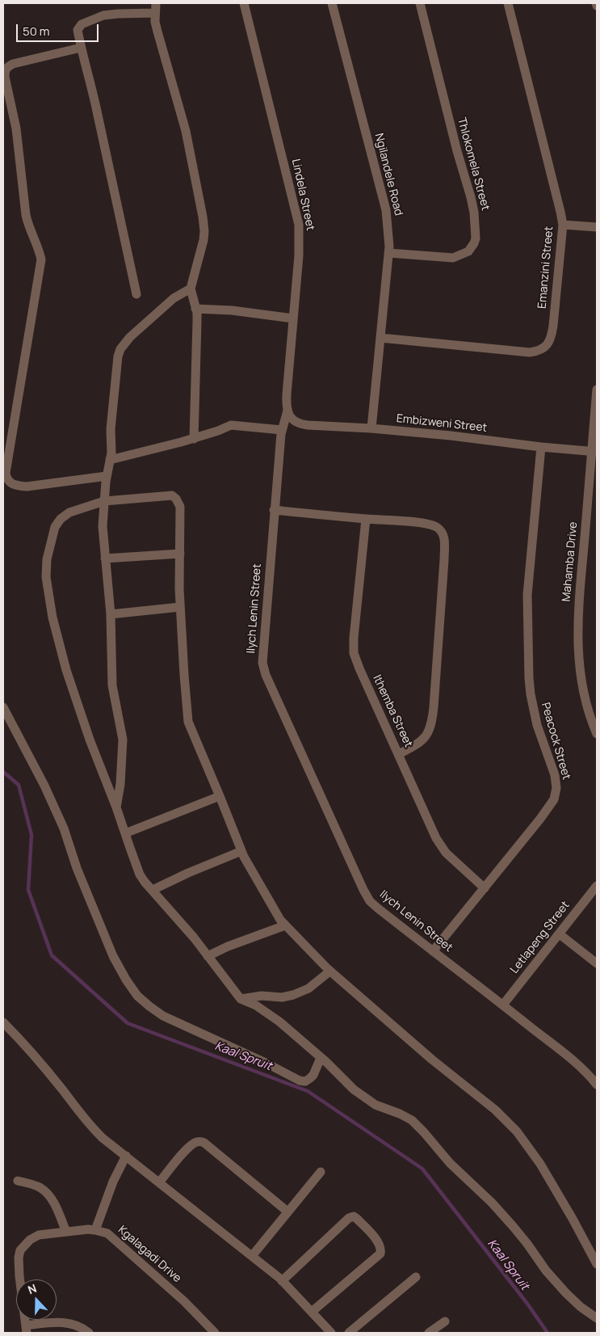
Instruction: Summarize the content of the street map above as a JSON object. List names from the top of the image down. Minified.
{"streets":{"street":["Thlokomela Street","Ngilandele Road","Lindela Street","Emanzini Street","Embizweni Street","Mahamba Drive","Ilych Lenin Street","Ithemba Street","Peacock Street","Letlapeng Street","Kgalagadi Drive"]},"crossings":[["Thlokomela Street","Ngilandele Road"],["Ngilandele Road","Emanzini Street"],["Ngilandele Road","Embizweni Street"],["Lindela Street","Embizweni Street"],["Lindela Street","Ilych Lenin Street"],["Embizweni Street","Mahamba Drive"],["Embizweni Street","Peacock Street"],["Ilych Lenin Street","Peacock Street"],["Ilych Lenin Street","Letlapeng Street"],["Ithemba Street","Peacock Street"]],"water":["Kaal Spruit"],"scale_bar":"50 m","north":"top"}
